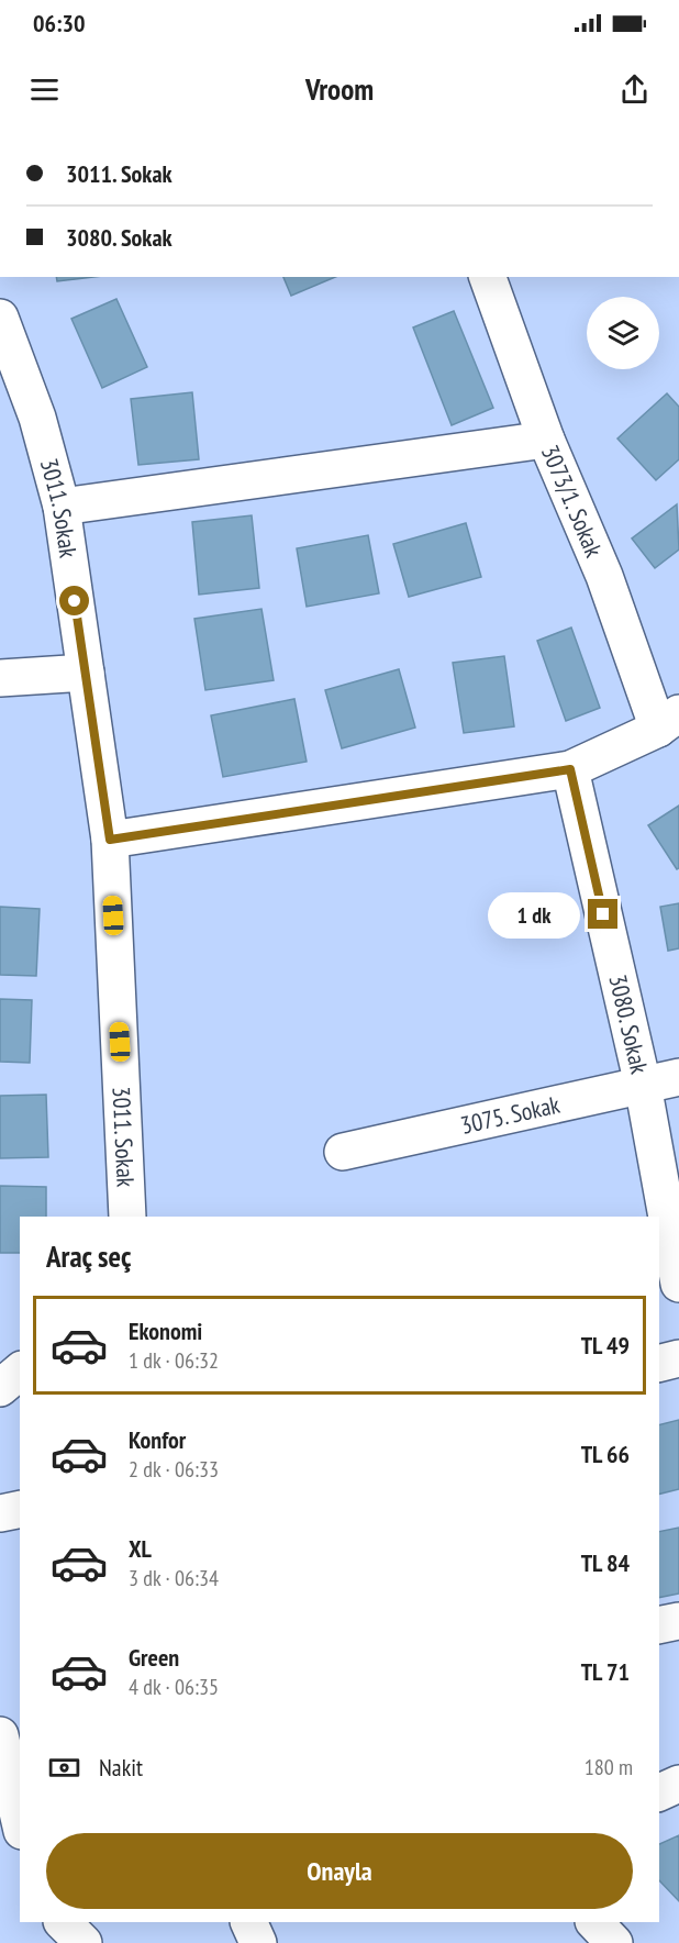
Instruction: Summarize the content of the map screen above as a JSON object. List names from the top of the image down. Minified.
{"streets":{"street":["3073/1. Sokak","3011. Sokak","3080. Sokak","3075. Sokak"]},"crossings":[["3080. Sokak","3075. Sokak"]],"page":{"status":"06:30","header":"Vroom","banner":["3011. Sokak","3080. Sokak"],"bubble":"1 dk","heading":"Araç seç","list":[{"name":"Ekonomi","note":"1 dk · 06:32","value":"TL 49"},{"name":"Konfor","note":"2 dk · 06:33","value":"TL 66"},{"name":"XL","note":"3 dk · 06:34","value":"TL 84"},{"name":"Green","note":"4 dk · 06:35","value":"TL 71"}],"pay":["Nakit","180 m"],"buttons":"Onayla"}}
